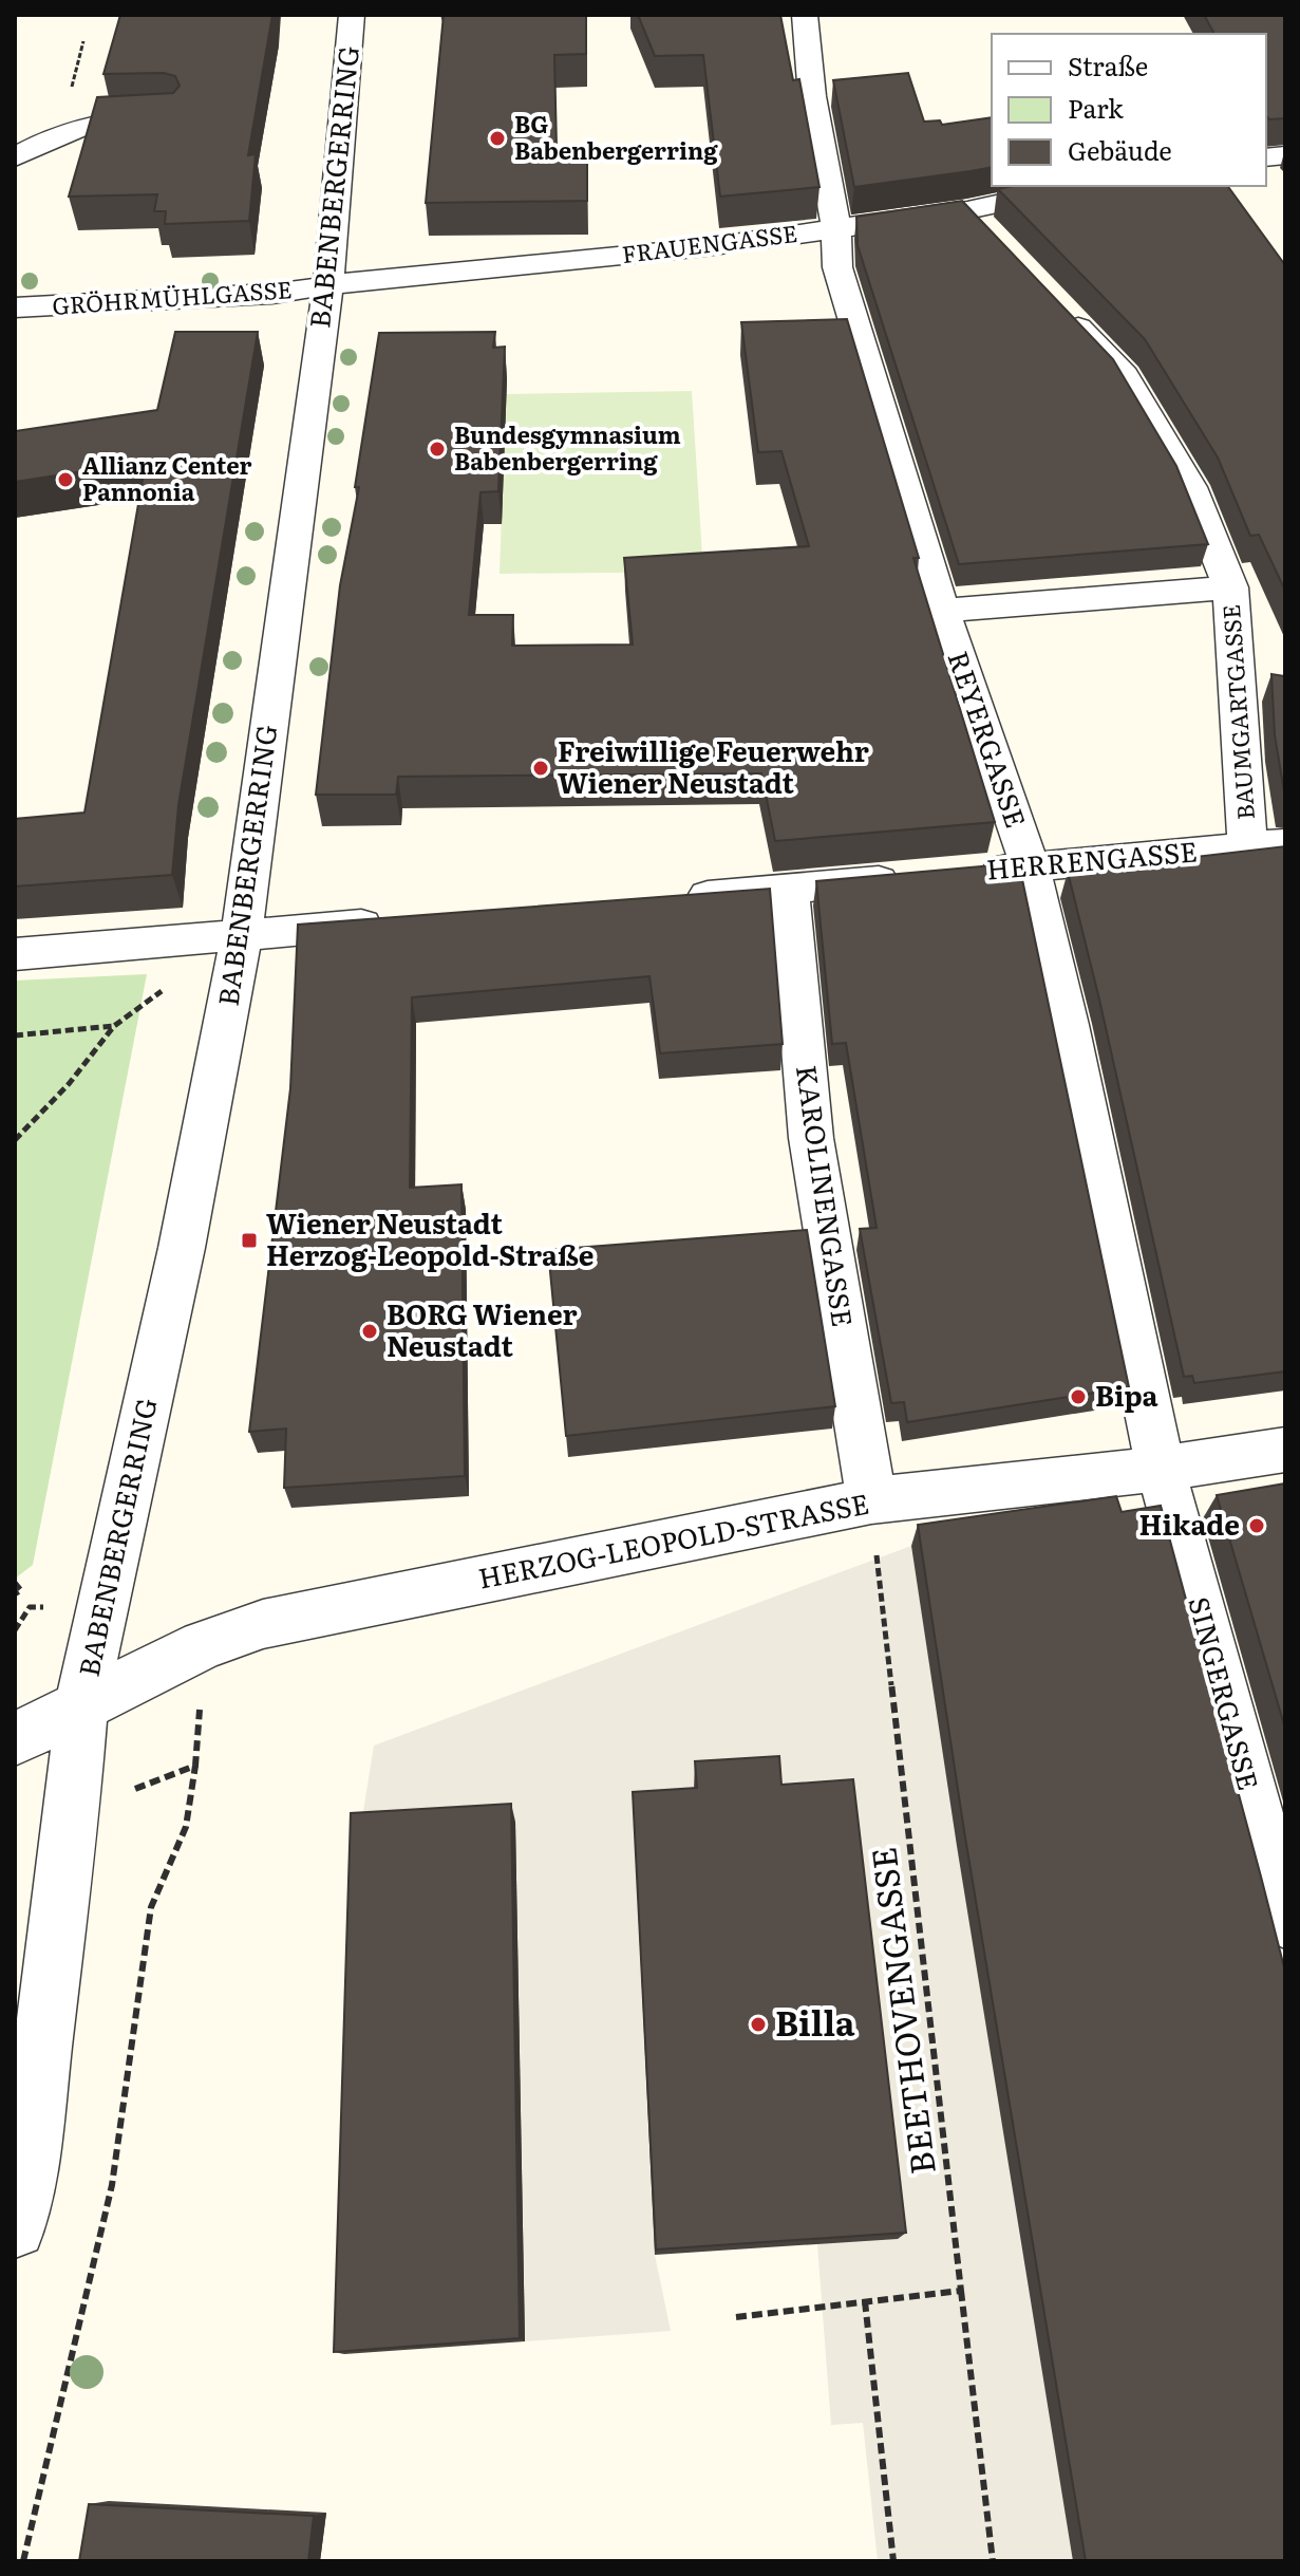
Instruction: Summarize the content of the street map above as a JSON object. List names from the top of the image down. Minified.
{"streets":{"street":["BABENBERGERRING","FRAUENGASSE","GRÖHRMÜHLGASSE","BAUMGARTGASSE","REYERGASSE","HERRENGASSE","KAROLINENGASSE","HERZOG-LEOPOLD-STRASSE","SINGERGASSE"],"path":["BEETHOVENGASSE"]},"crossings":[["BABENBERGERRING","FRAUENGASSE"],["BABENBERGERRING","GRÖHRMÜHLGASSE"],["BABENBERGERRING","HERZOG-LEOPOLD-STRASSE"],["FRAUENGASSE","GRÖHRMÜHLGASSE"],["FRAUENGASSE","REYERGASSE"],["BAUMGARTGASSE","HERRENGASSE"],["REYERGASSE","HERRENGASSE"],["REYERGASSE","HERZOG-LEOPOLD-STRASSE"],["REYERGASSE","SINGERGASSE"],["KAROLINENGASSE","HERZOG-LEOPOLD-STRASSE"],["KAROLINENGASSE","BEETHOVENGASSE"],["HERZOG-LEOPOLD-STRASSE","SINGERGASSE"],["HERZOG-LEOPOLD-STRASSE","BEETHOVENGASSE"]],"places":{"other":["BG Babenbergerring","Bundesgymnasium Babenbergerring","Allianz Center Pannonia","Freiwillige Feuerwehr Wiener Neustadt","BORG Wiener Neustadt","Bipa","Hikade","Billa"],"transit":["Wiener Neustadt Herzog-Leopold-Straße"]},"legend":["Straße","Park","Gebäude"]}
